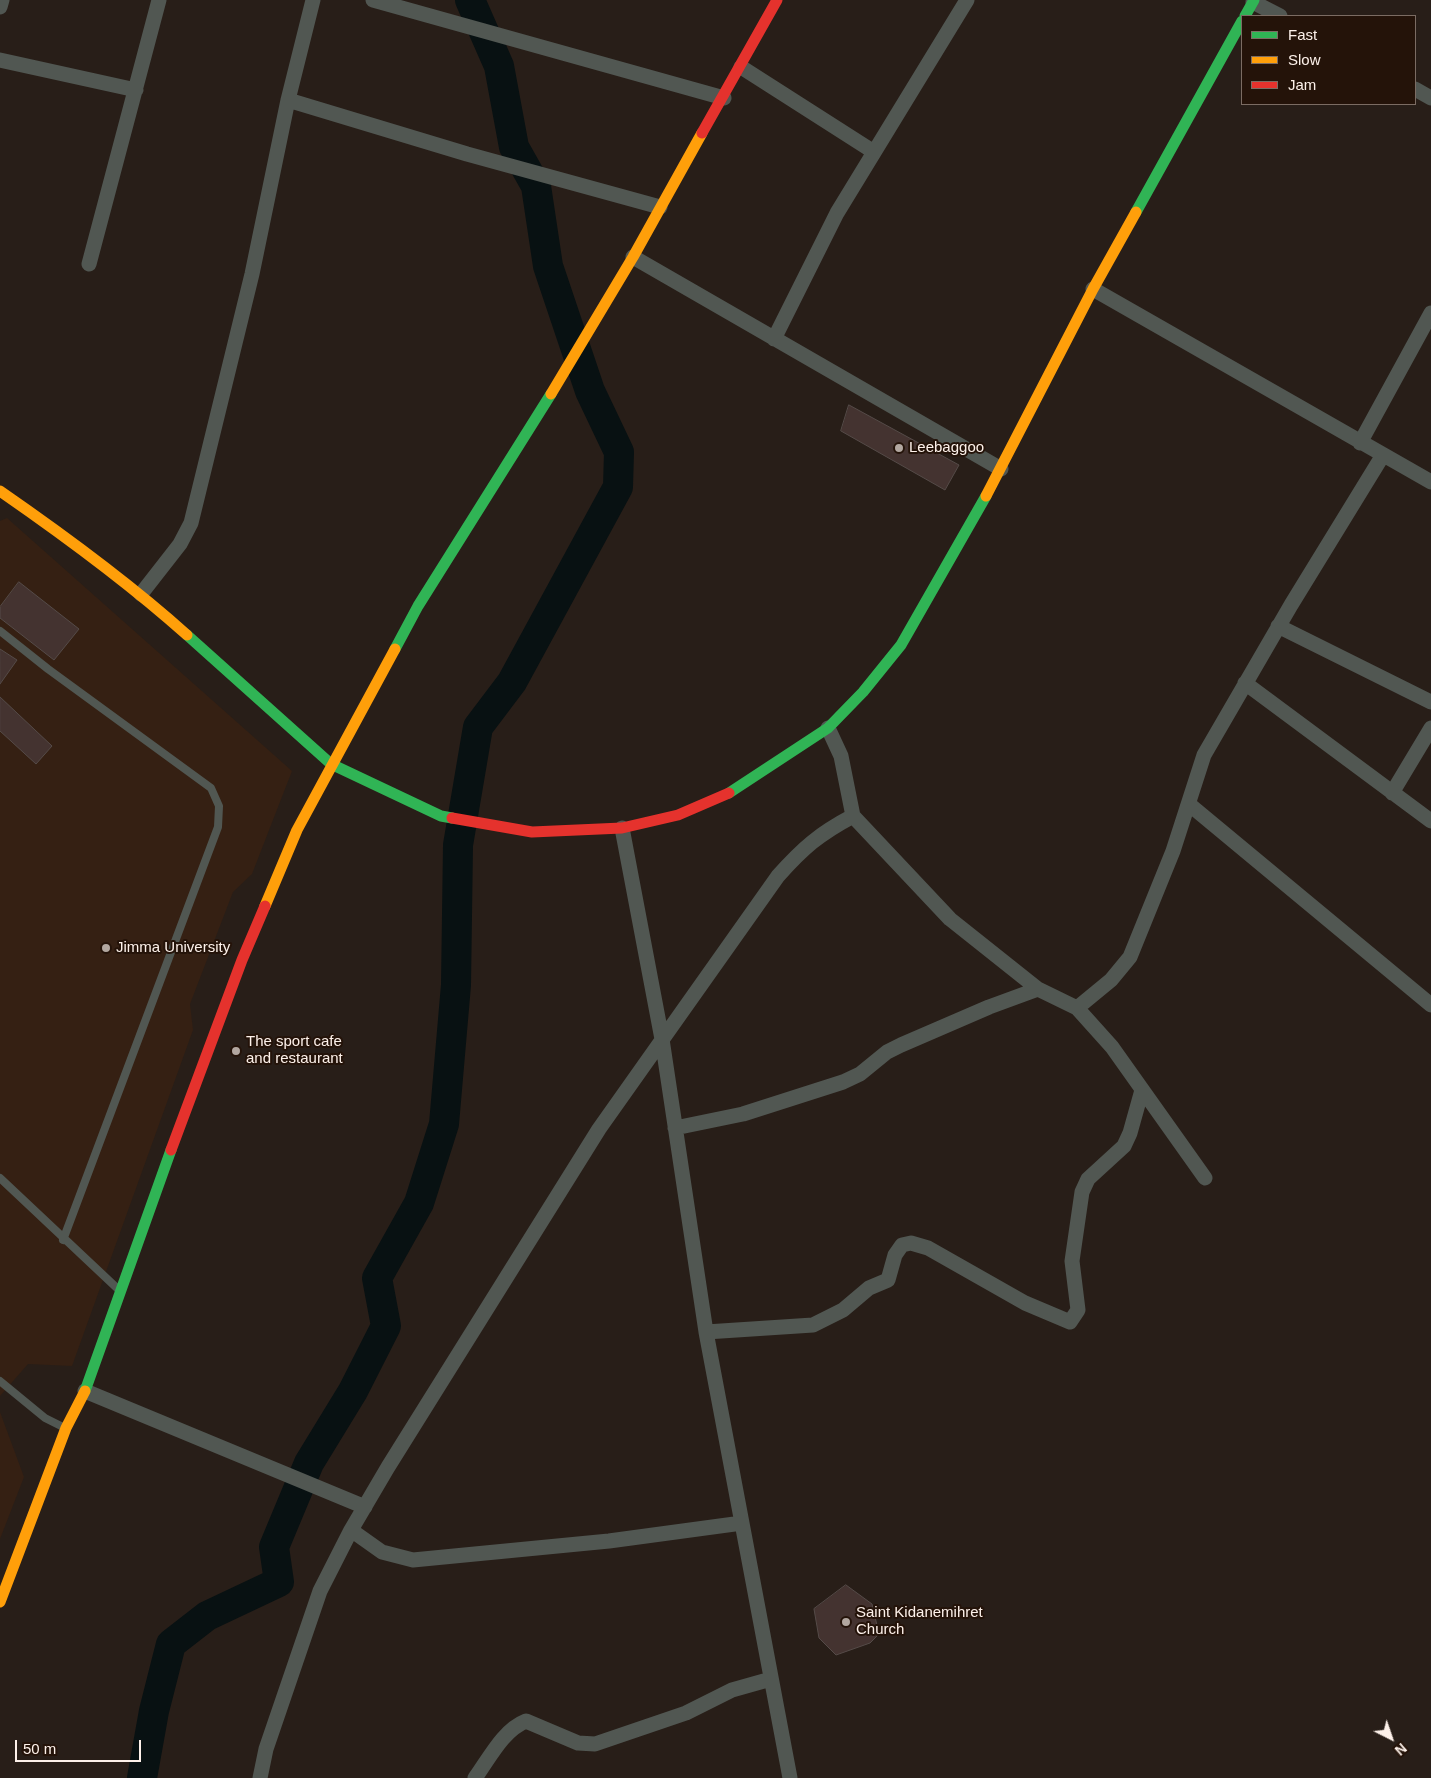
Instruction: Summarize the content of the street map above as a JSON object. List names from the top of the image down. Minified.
{"places":["Leebaggoo","Jimma University","The sport cafe and restaurant","Saint Kidanemihret Church"],"legend":["Fast","Slow","Jam"],"scale_bar":"50 m","north":"bottom right"}
